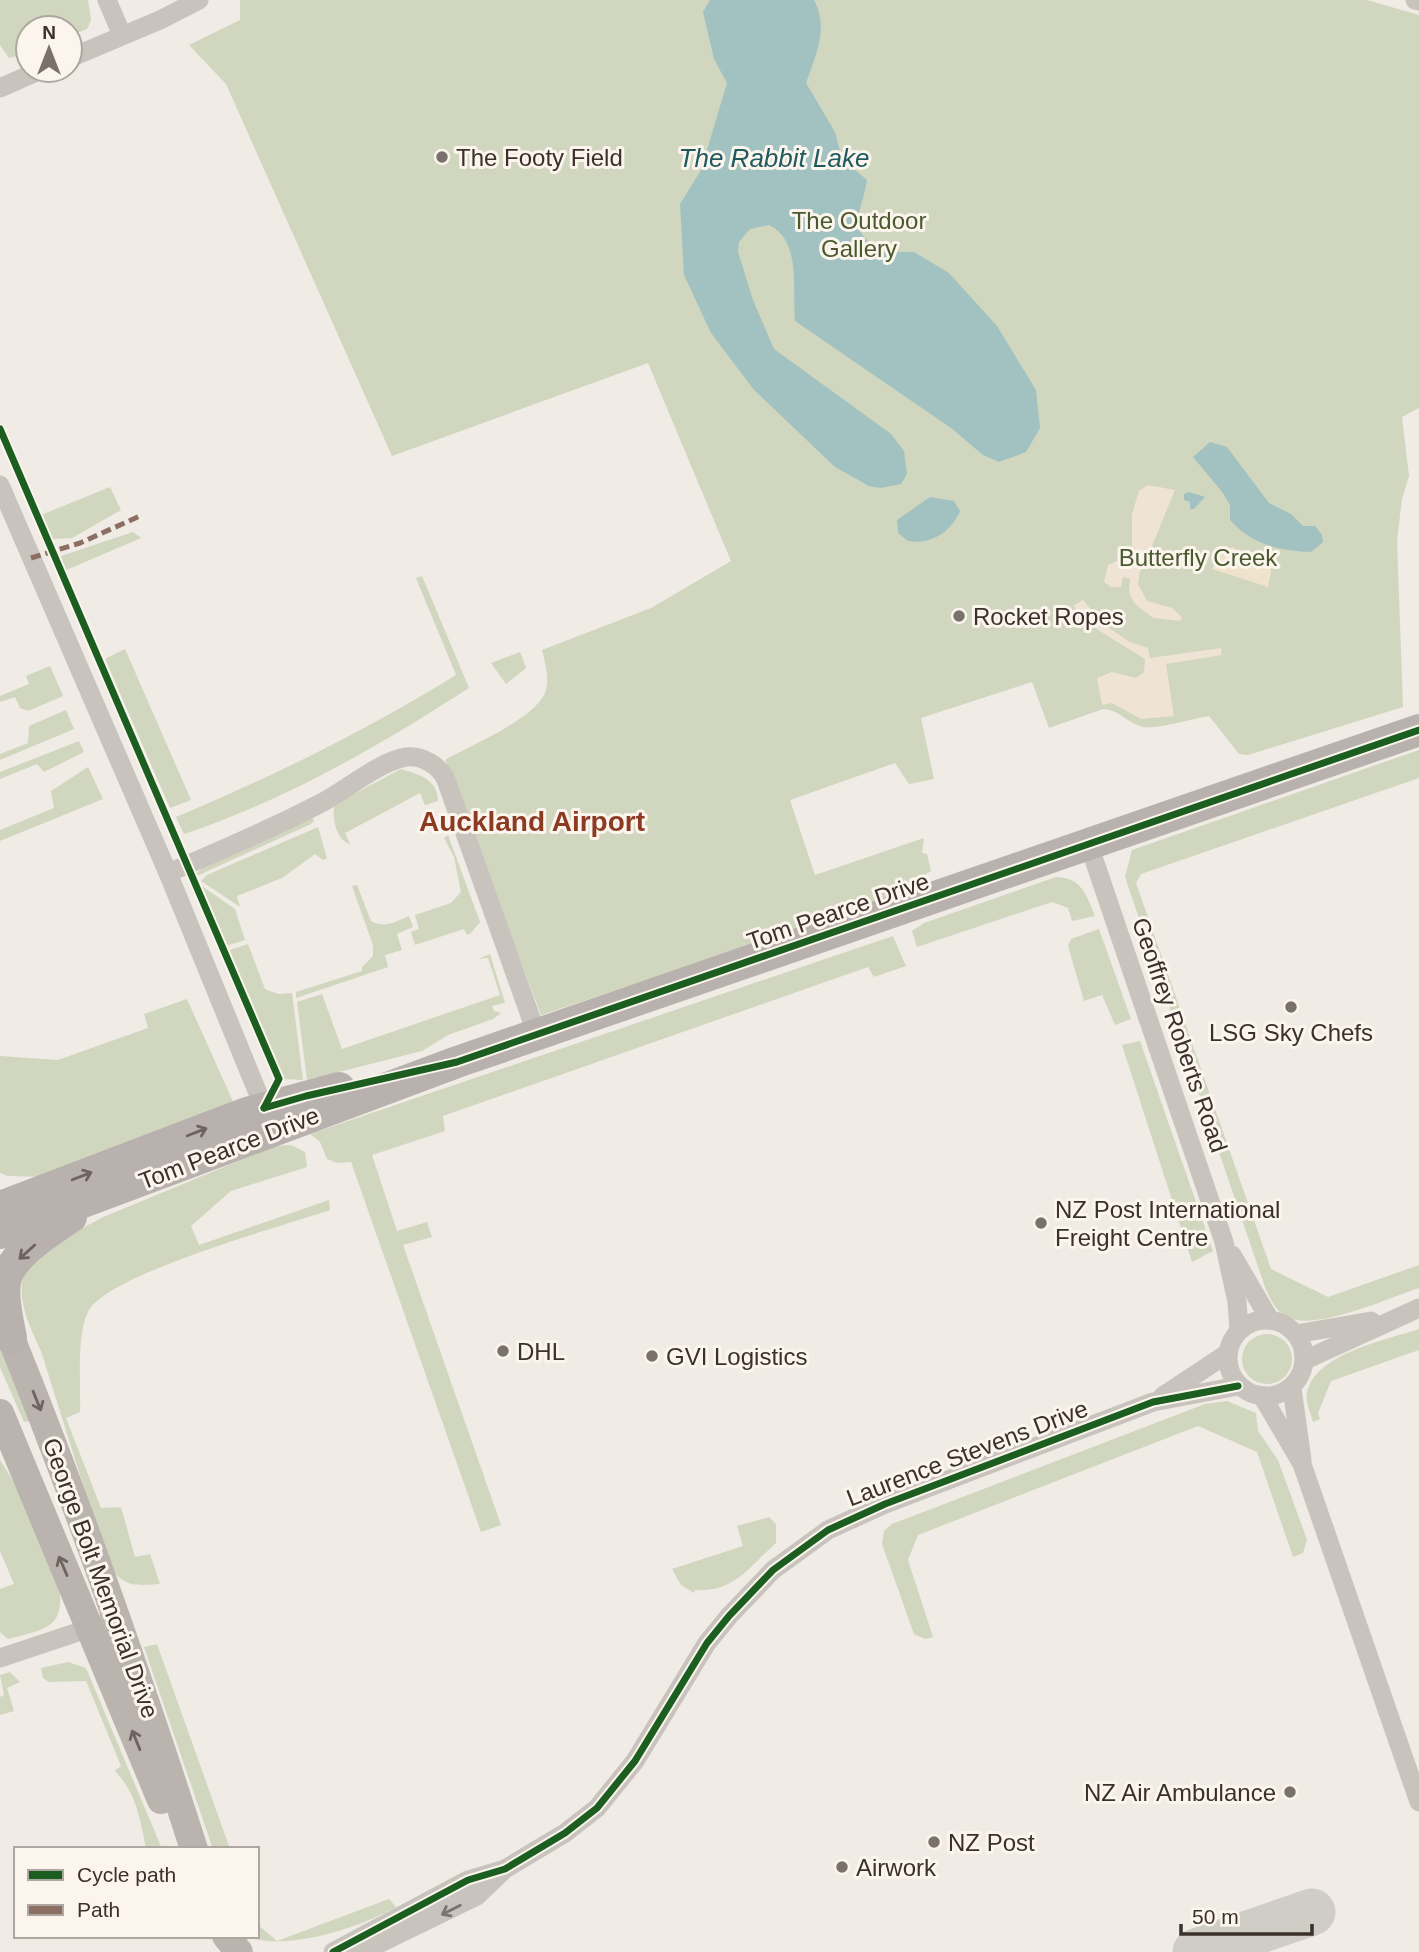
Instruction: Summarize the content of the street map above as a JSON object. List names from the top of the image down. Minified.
{"streets":{"main road":["Tom Pearce Drive"],"street":["Geoffrey Roberts Road","Laurence Stevens Drive","George Bolt Memorial Drive"]},"crossings":[["Tom Pearce Drive","Geoffrey Roberts Road"],["Geoffrey Roberts Road","Laurence Stevens Drive"]],"districts":["Auckland Airport"],"water":["The Rabbit Lake"],"parks":["The Outdoor Gallery","Butterfly Creek"],"places":["The Footy Field","Rocket Ropes","LSG Sky Chefs","NZ Post International Freight Centre","DHL","GVI Logistics","NZ Air Ambulance","NZ Post","Airwork"],"legend":["Cycle path","Path"],"scale_bar":"50 m","north":"top"}
